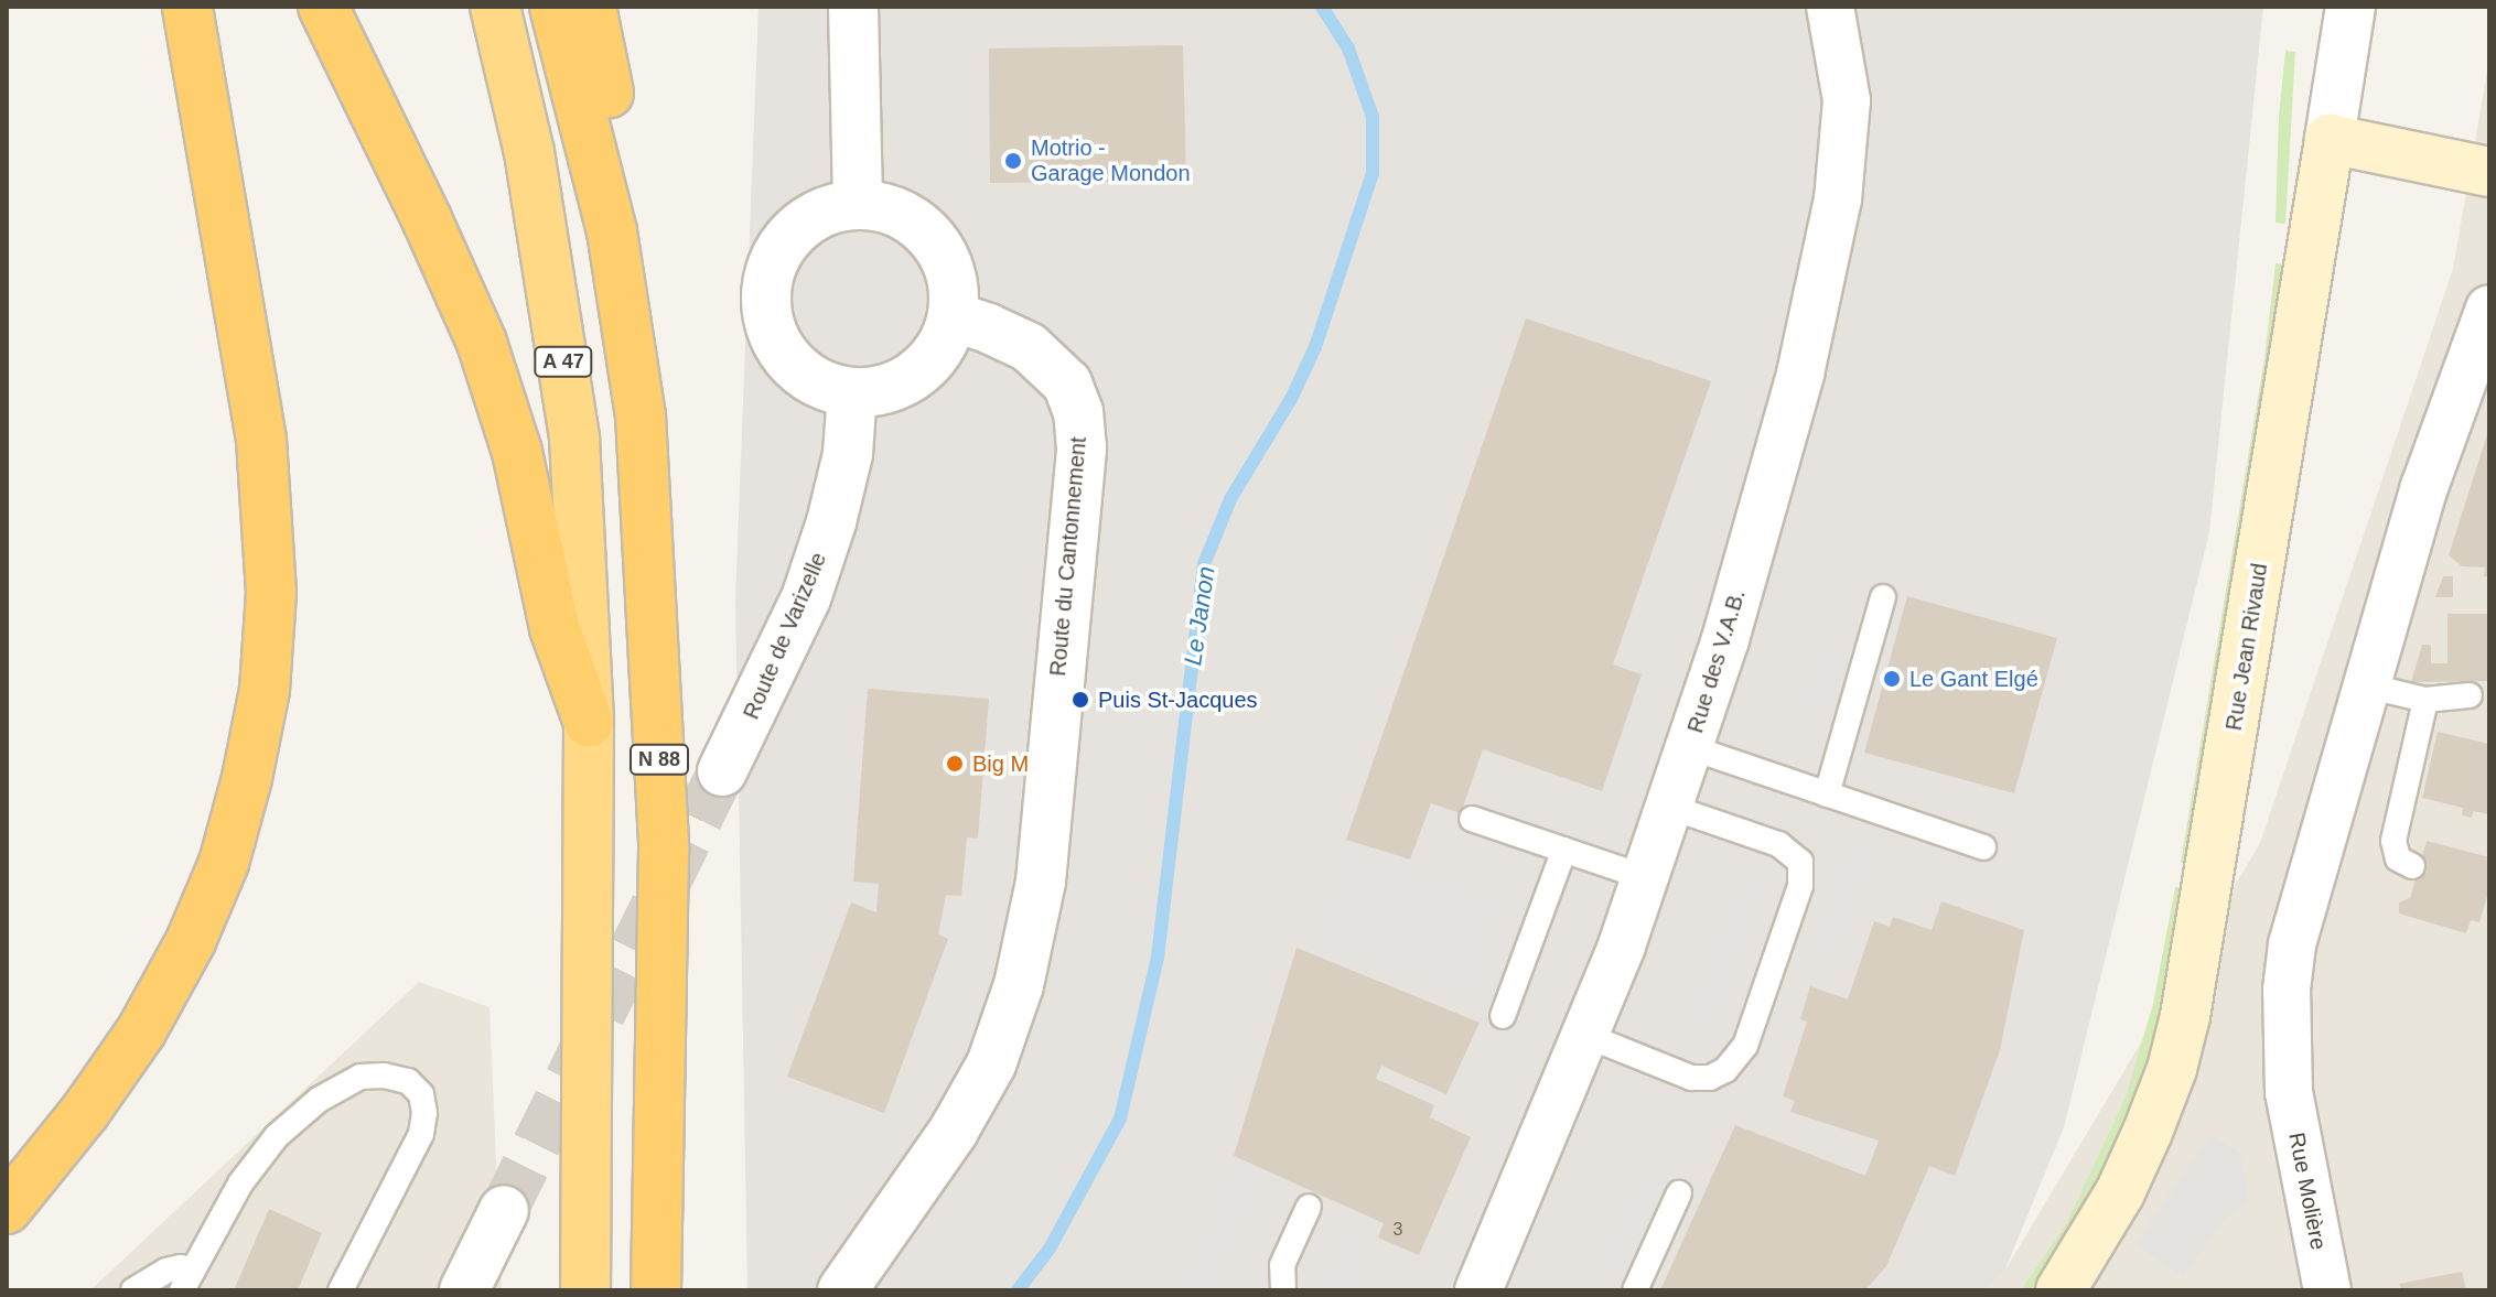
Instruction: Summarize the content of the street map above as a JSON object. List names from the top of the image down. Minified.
{"streets":{"highway":["A 47","N 88"],"main road":["Rue Jean Rivaud"],"street":["Route du Cantonnement","Route de Varizelle","Rue des V.A.B.","Rue Molière"]},"crossings":[["Route du Cantonnement","Route de Varizelle"]],"water":["Le Janon"],"places":["Motrio - Garage Mondon","Le Gant Elgé","Puis St-Jacques","Big M"],"house_numbers":["3"]}
